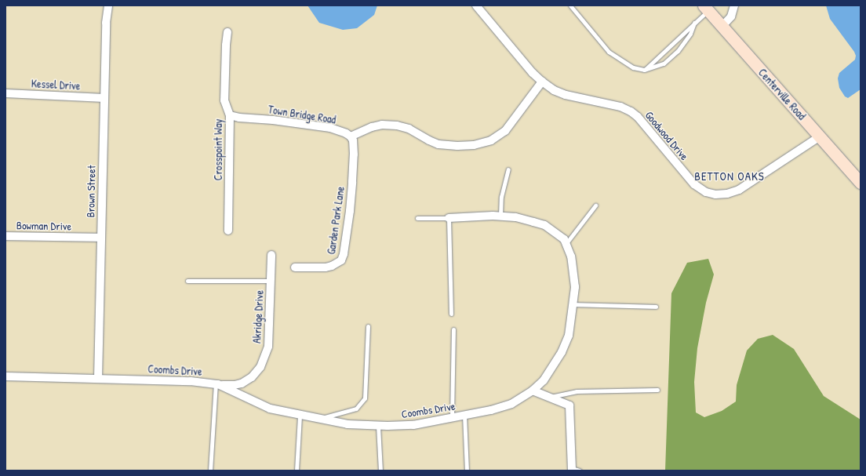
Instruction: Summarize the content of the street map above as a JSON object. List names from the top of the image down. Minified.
{"streets":{"main road":["Centerville Road"],"street":["Kessel Drive","Town Bridge Road","Goodwood Drive","Crosspoint Way","Brown Street","Garden Park Lane","Bowman Drive","Akridge Drive","Coombs Drive"]},"crossings":[["Kessel Drive","Brown Street"],["Centerville Road","Goodwood Drive"],["Town Bridge Road","Crosspoint Way"],["Town Bridge Road","Garden Park Lane"],["Brown Street","Bowman Drive"],["Brown Street","Coombs Drive"],["Akridge Drive","Coombs Drive"]],"districts":["BETTON OAKS"]}
